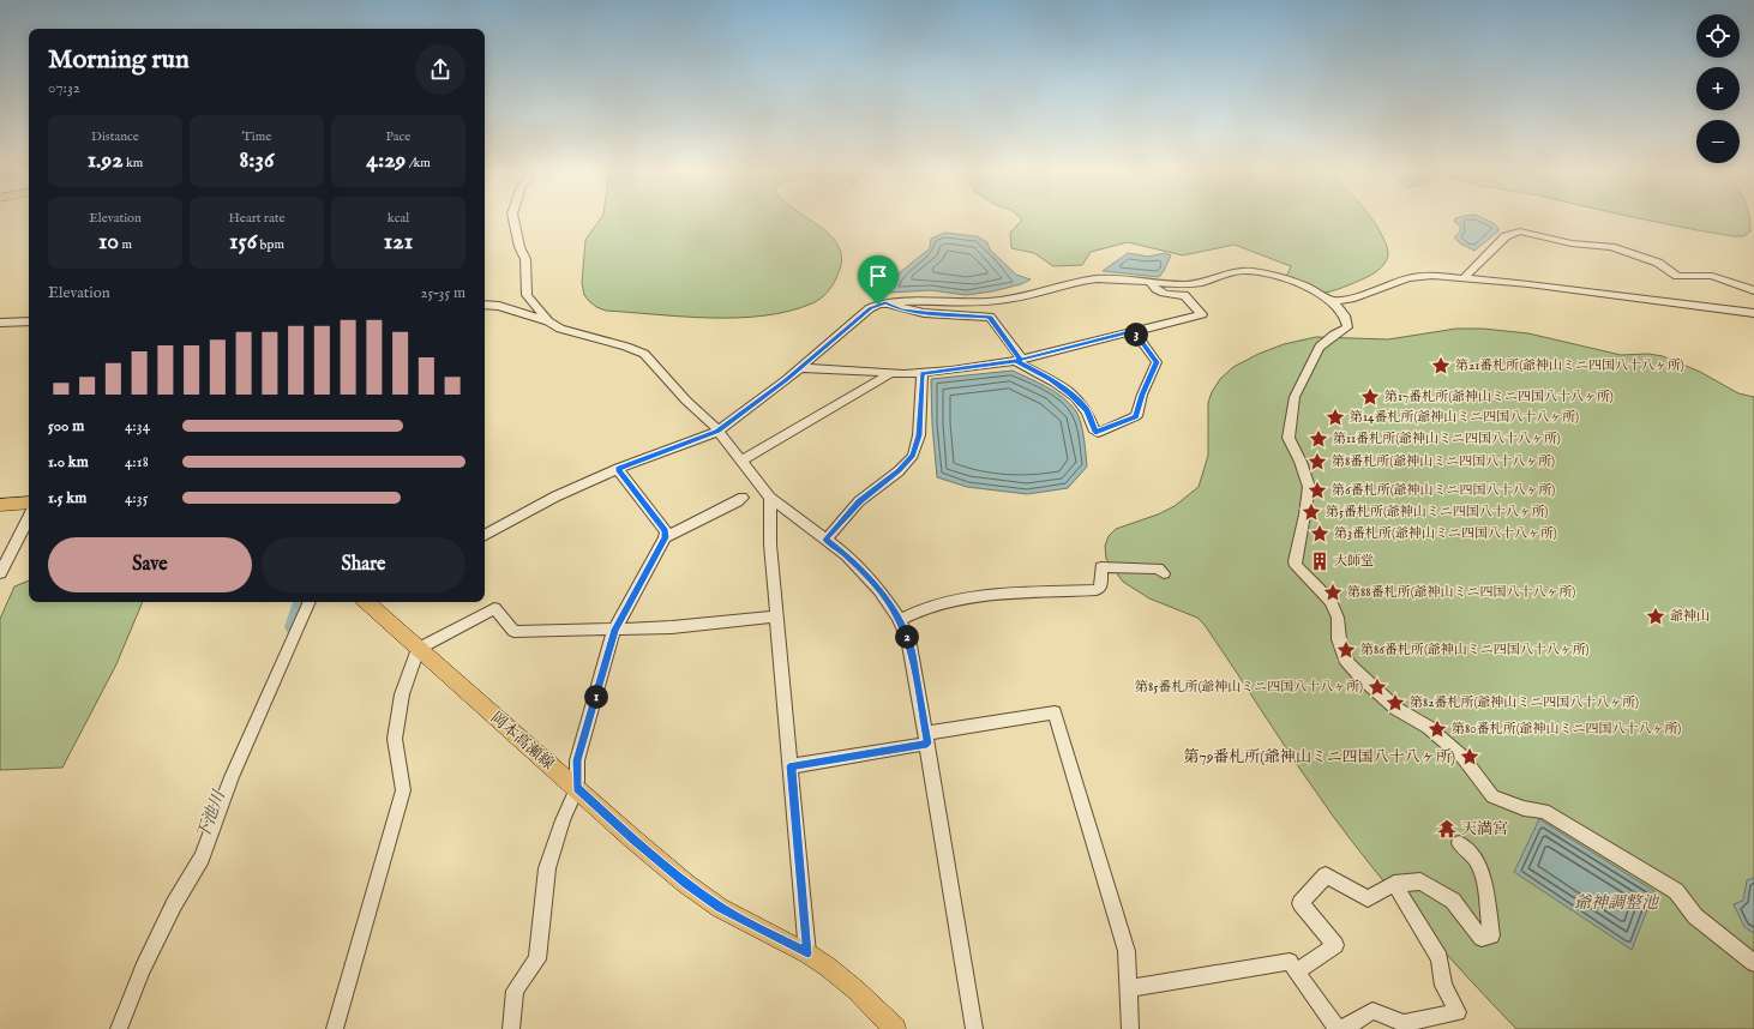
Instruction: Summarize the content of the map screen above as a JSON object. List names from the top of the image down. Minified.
{"streets":{"main road":["岡本高瀬線"]},"water":["下池川","爺神調整池"],"places":{"place":["第21番札所(爺神山ミニ四国八十八ヶ所)","第17番札所(爺神山ミニ四国八十八ヶ所)","第14番札所(爺神山ミニ四国八十八ヶ所)","第11番札所(爺神山ミニ四国八十八ヶ所)","第8番札所(爺神山ミニ四国八十八ヶ所)","第6番札所(爺神山ミニ四国八十八ヶ所)","第5番札所(爺神山ミニ四国八十八ヶ所)","第3番札所(爺神山ミニ四国八十八ヶ所)","第88番札所(爺神山ミニ四国八十八ヶ所)","爺神山","第86番札所(爺神山ミニ四国八十八ヶ所)","第85番札所(爺神山ミニ四国八十八ヶ所)","第82番札所(爺神山ミニ四国八十八ヶ所)","第80番札所(爺神山ミニ四国八十八ヶ所)","第79番札所(爺神山ミニ四国八十八ヶ所)"],"building":["大師堂"],"temple":["天満宮"]},"page":{"map_buttons":["+","−"],"heading":["Morning run","07:32"],"stats":[["Distance","1.92 km"],["Time","8:36"],["Pace","4:29 /km"],["Elevation","10 m"],["Heart rate","156 bpm"],["kcal","121"]],"chart":["Elevation","25–35 m"],"pins":["3","2","1"],"list":[{"name":"500 m","note":"4:34"},{"name":"1.0 km","note":"4:18"},{"name":"1.5 km","note":"4:35"}],"buttons":["Save","Share"]}}
